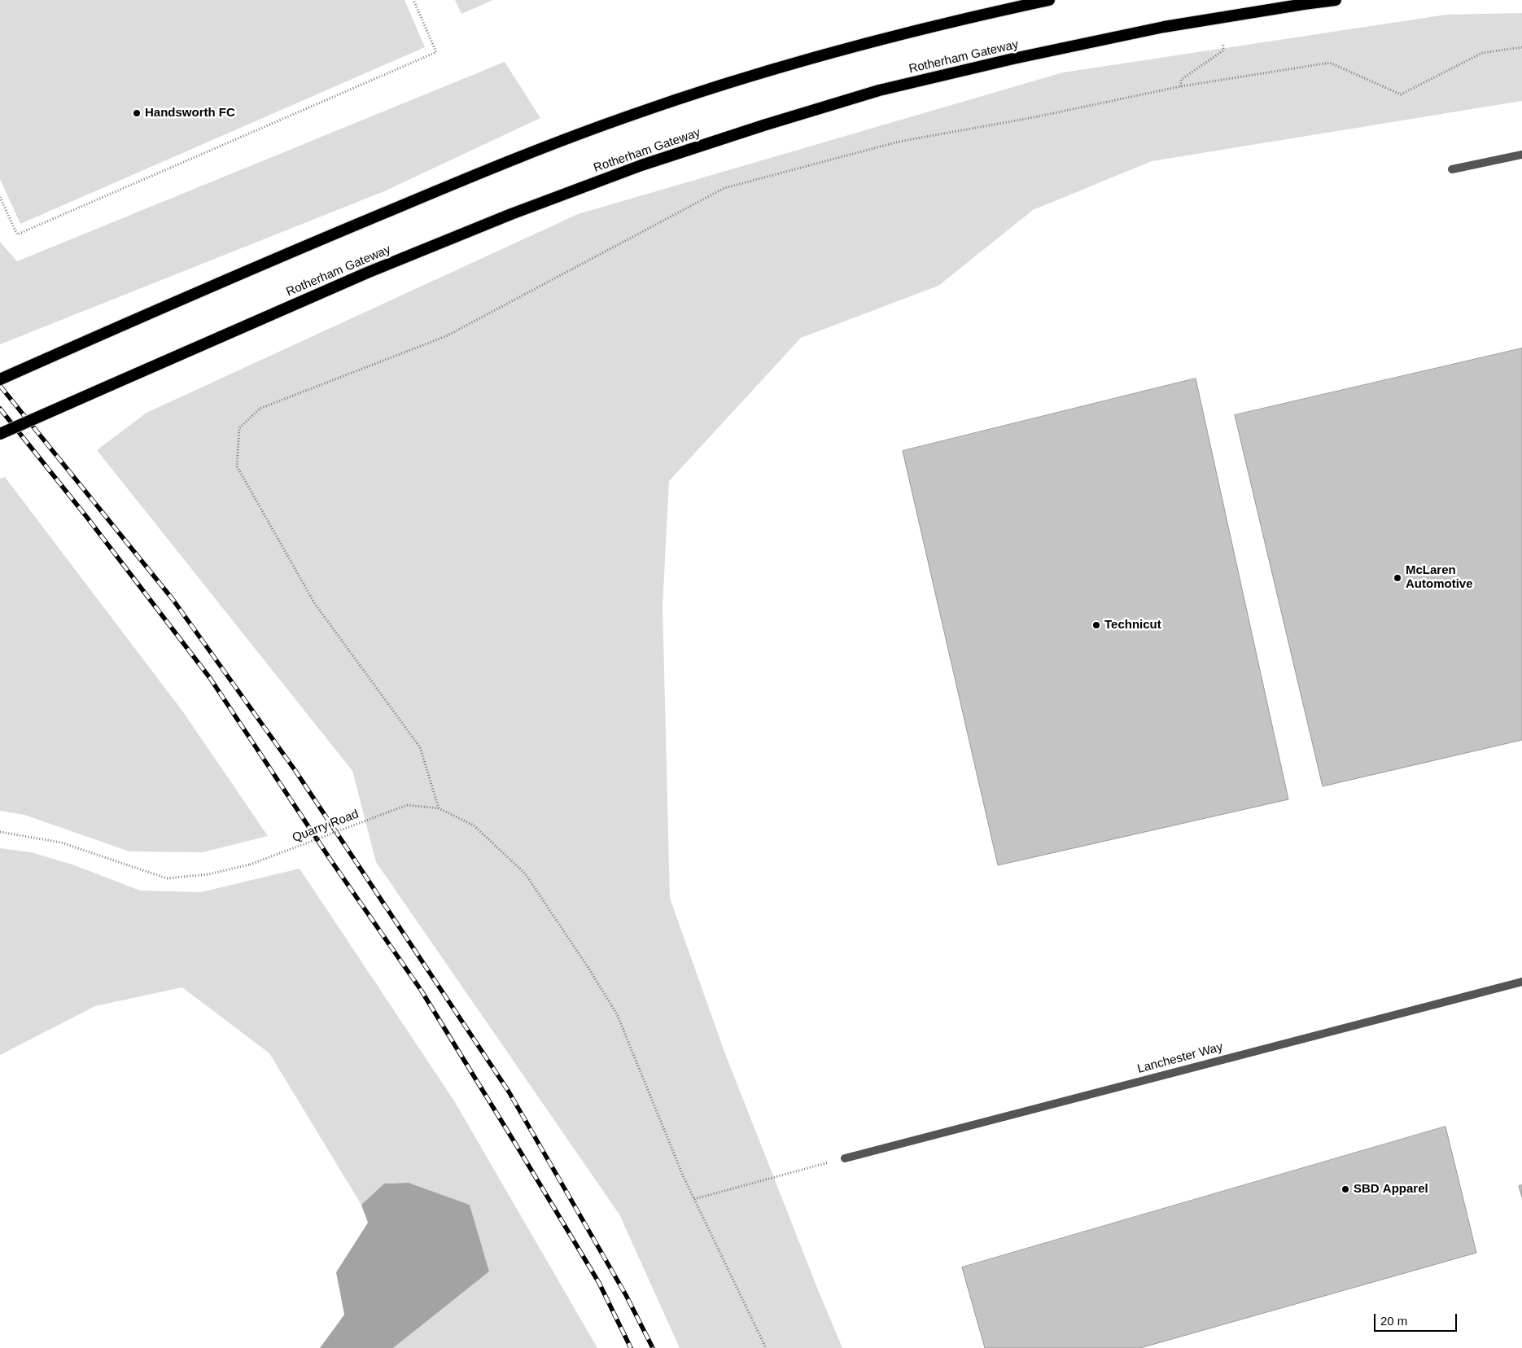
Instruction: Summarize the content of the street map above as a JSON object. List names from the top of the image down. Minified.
{"streets":{"highway":["Rotherham Gateway"],"street":["Lanchester Way"],"path":["Quarry Road"]},"places":["Handsworth FC","McLaren Automotive","Technicut","SBD Apparel"],"scale_bar":"20 m"}
